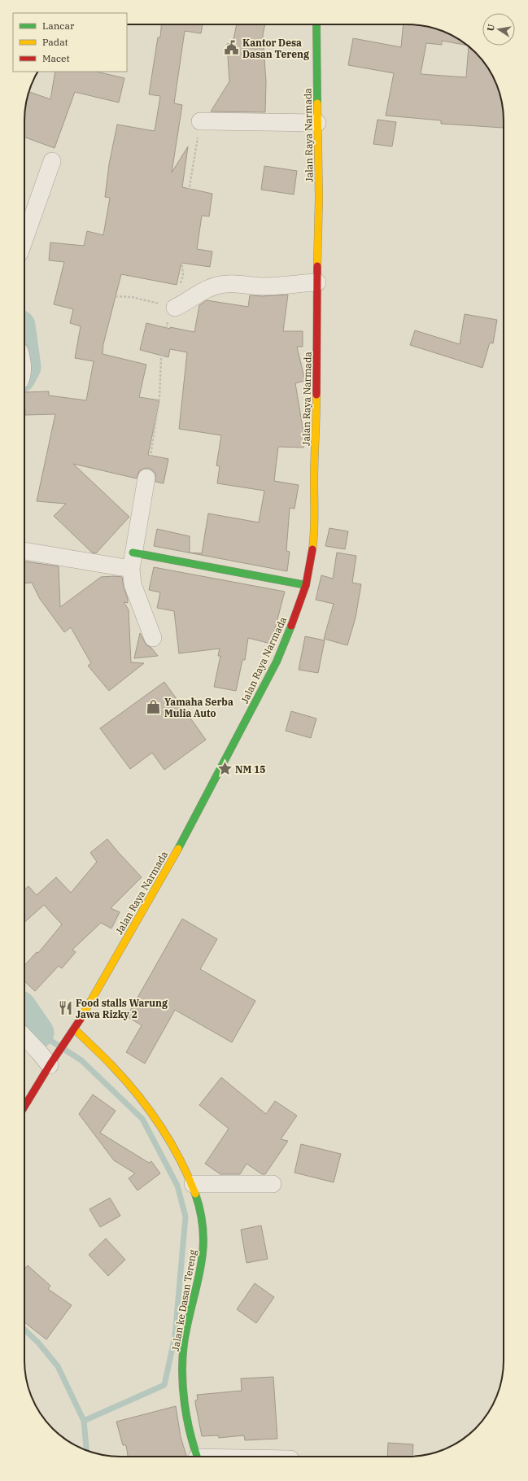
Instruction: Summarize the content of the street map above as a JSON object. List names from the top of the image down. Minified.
{"streets":{"main road":["Jalan Raya Narmada","Jalan ke Dasan Tereng"]},"crossings":[["Jalan Raya Narmada","Jalan ke Dasan Tereng"]],"places":{"public building":["Kantor Desa Dasan Tereng"],"shop":["Yamaha Serba Mulia Auto"],"place":["NM 15"],"restaurant":["Food stalls Warung Jawa Rizky 2"]},"legend":["Lancar","Padat","Macet"],"north":"left"}
